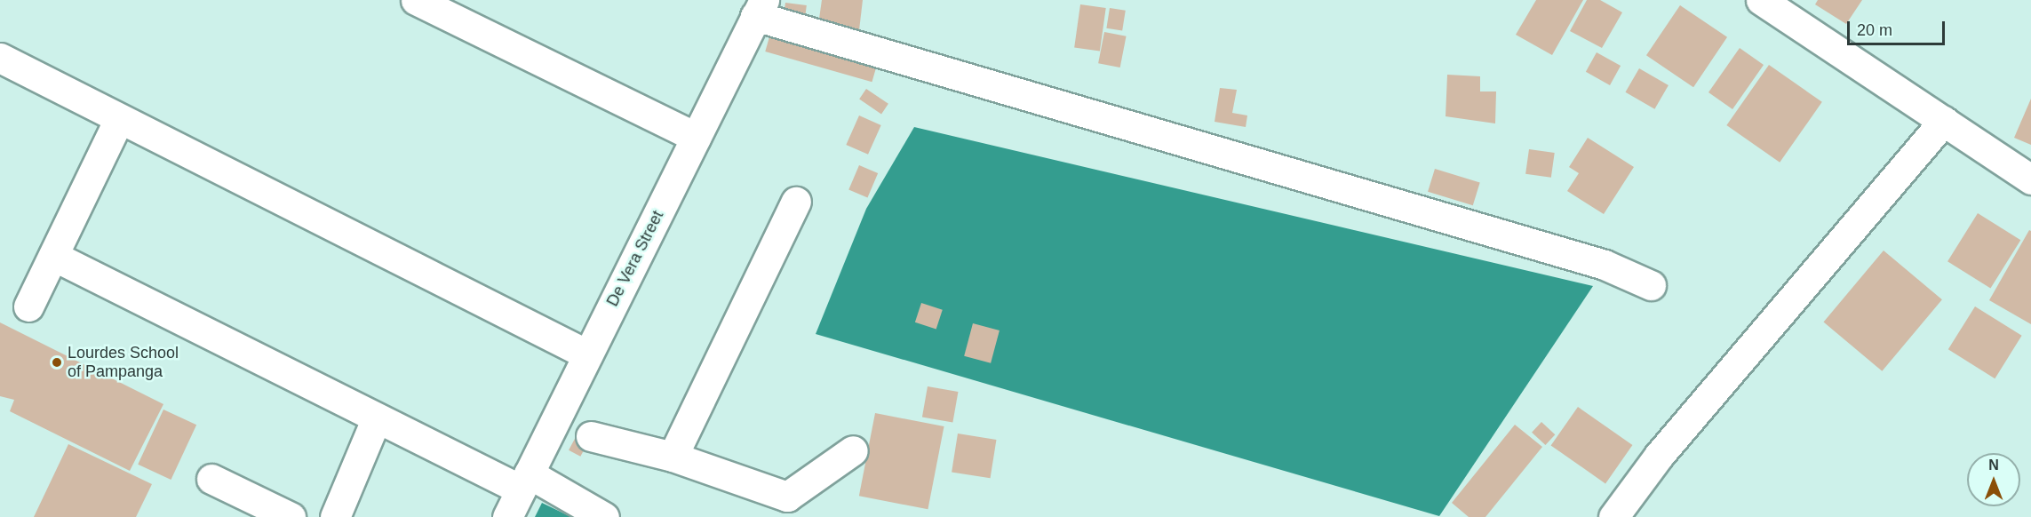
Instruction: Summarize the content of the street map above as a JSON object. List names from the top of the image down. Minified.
{"streets":{"street":["De Vera Street"]},"places":["Lourdes School of Pampanga"],"scale_bar":"20 m","north":"top"}
